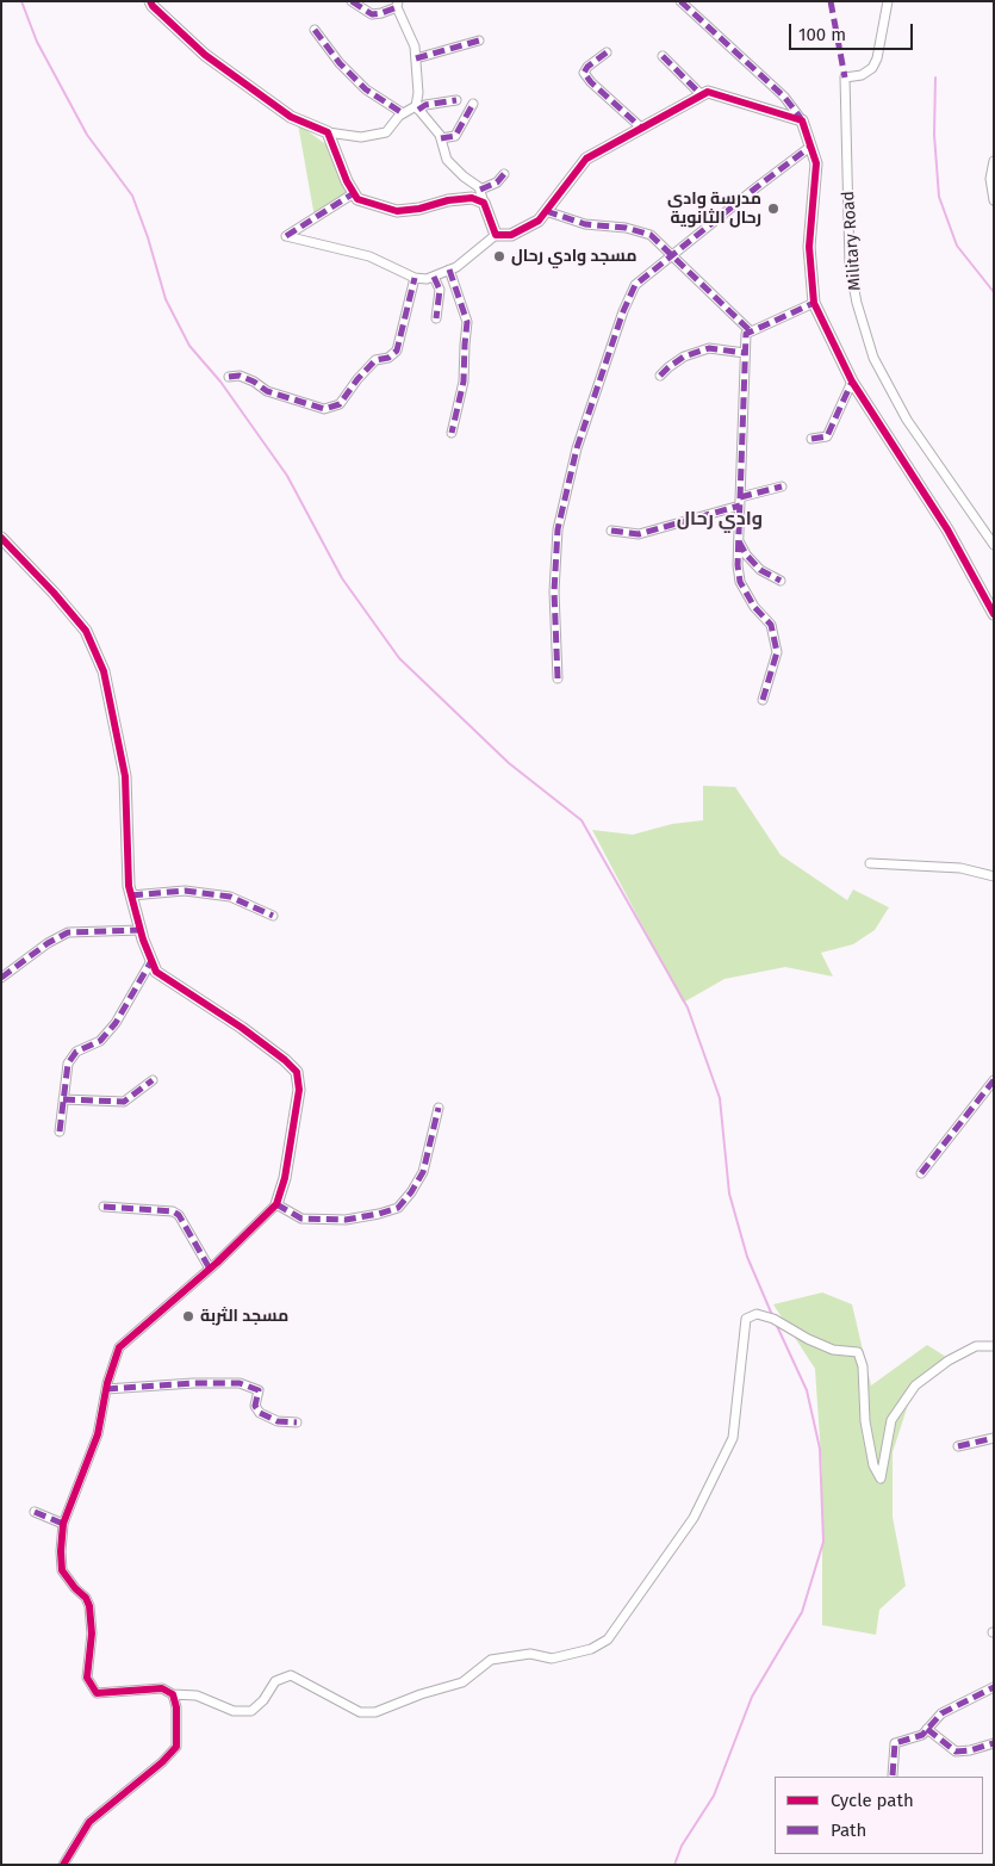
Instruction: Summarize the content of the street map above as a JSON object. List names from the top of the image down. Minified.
{"streets":{"street":["Military Road"]},"districts":["وادي رحال"],"places":["مدرسة وادي رحال الثانوية","مسجد وادي رحال","مسجد الثربة"],"legend":["Cycle path","Path"],"scale_bar":"100 m"}
